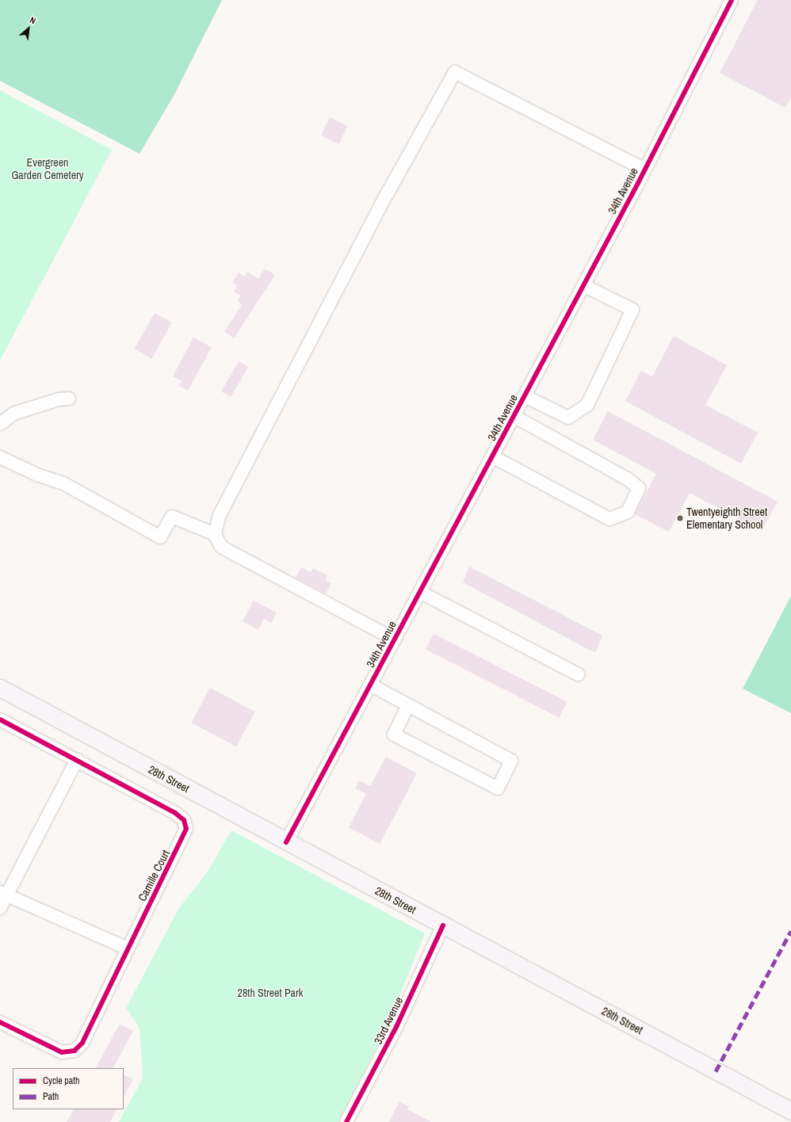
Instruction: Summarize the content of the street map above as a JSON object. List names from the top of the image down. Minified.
{"streets":{"main road":["28th Street"],"street":["34th Avenue","Camille Court","33rd Avenue"]},"crossings":[["34th Avenue","28th Street"],["28th Street","33rd Avenue"]],"parks":["Evergreen Garden Cemetery","28th Street Park"],"places":["Twentyeighth Street Elementary School"],"legend":["Cycle path","Path"],"north":"top right"}
